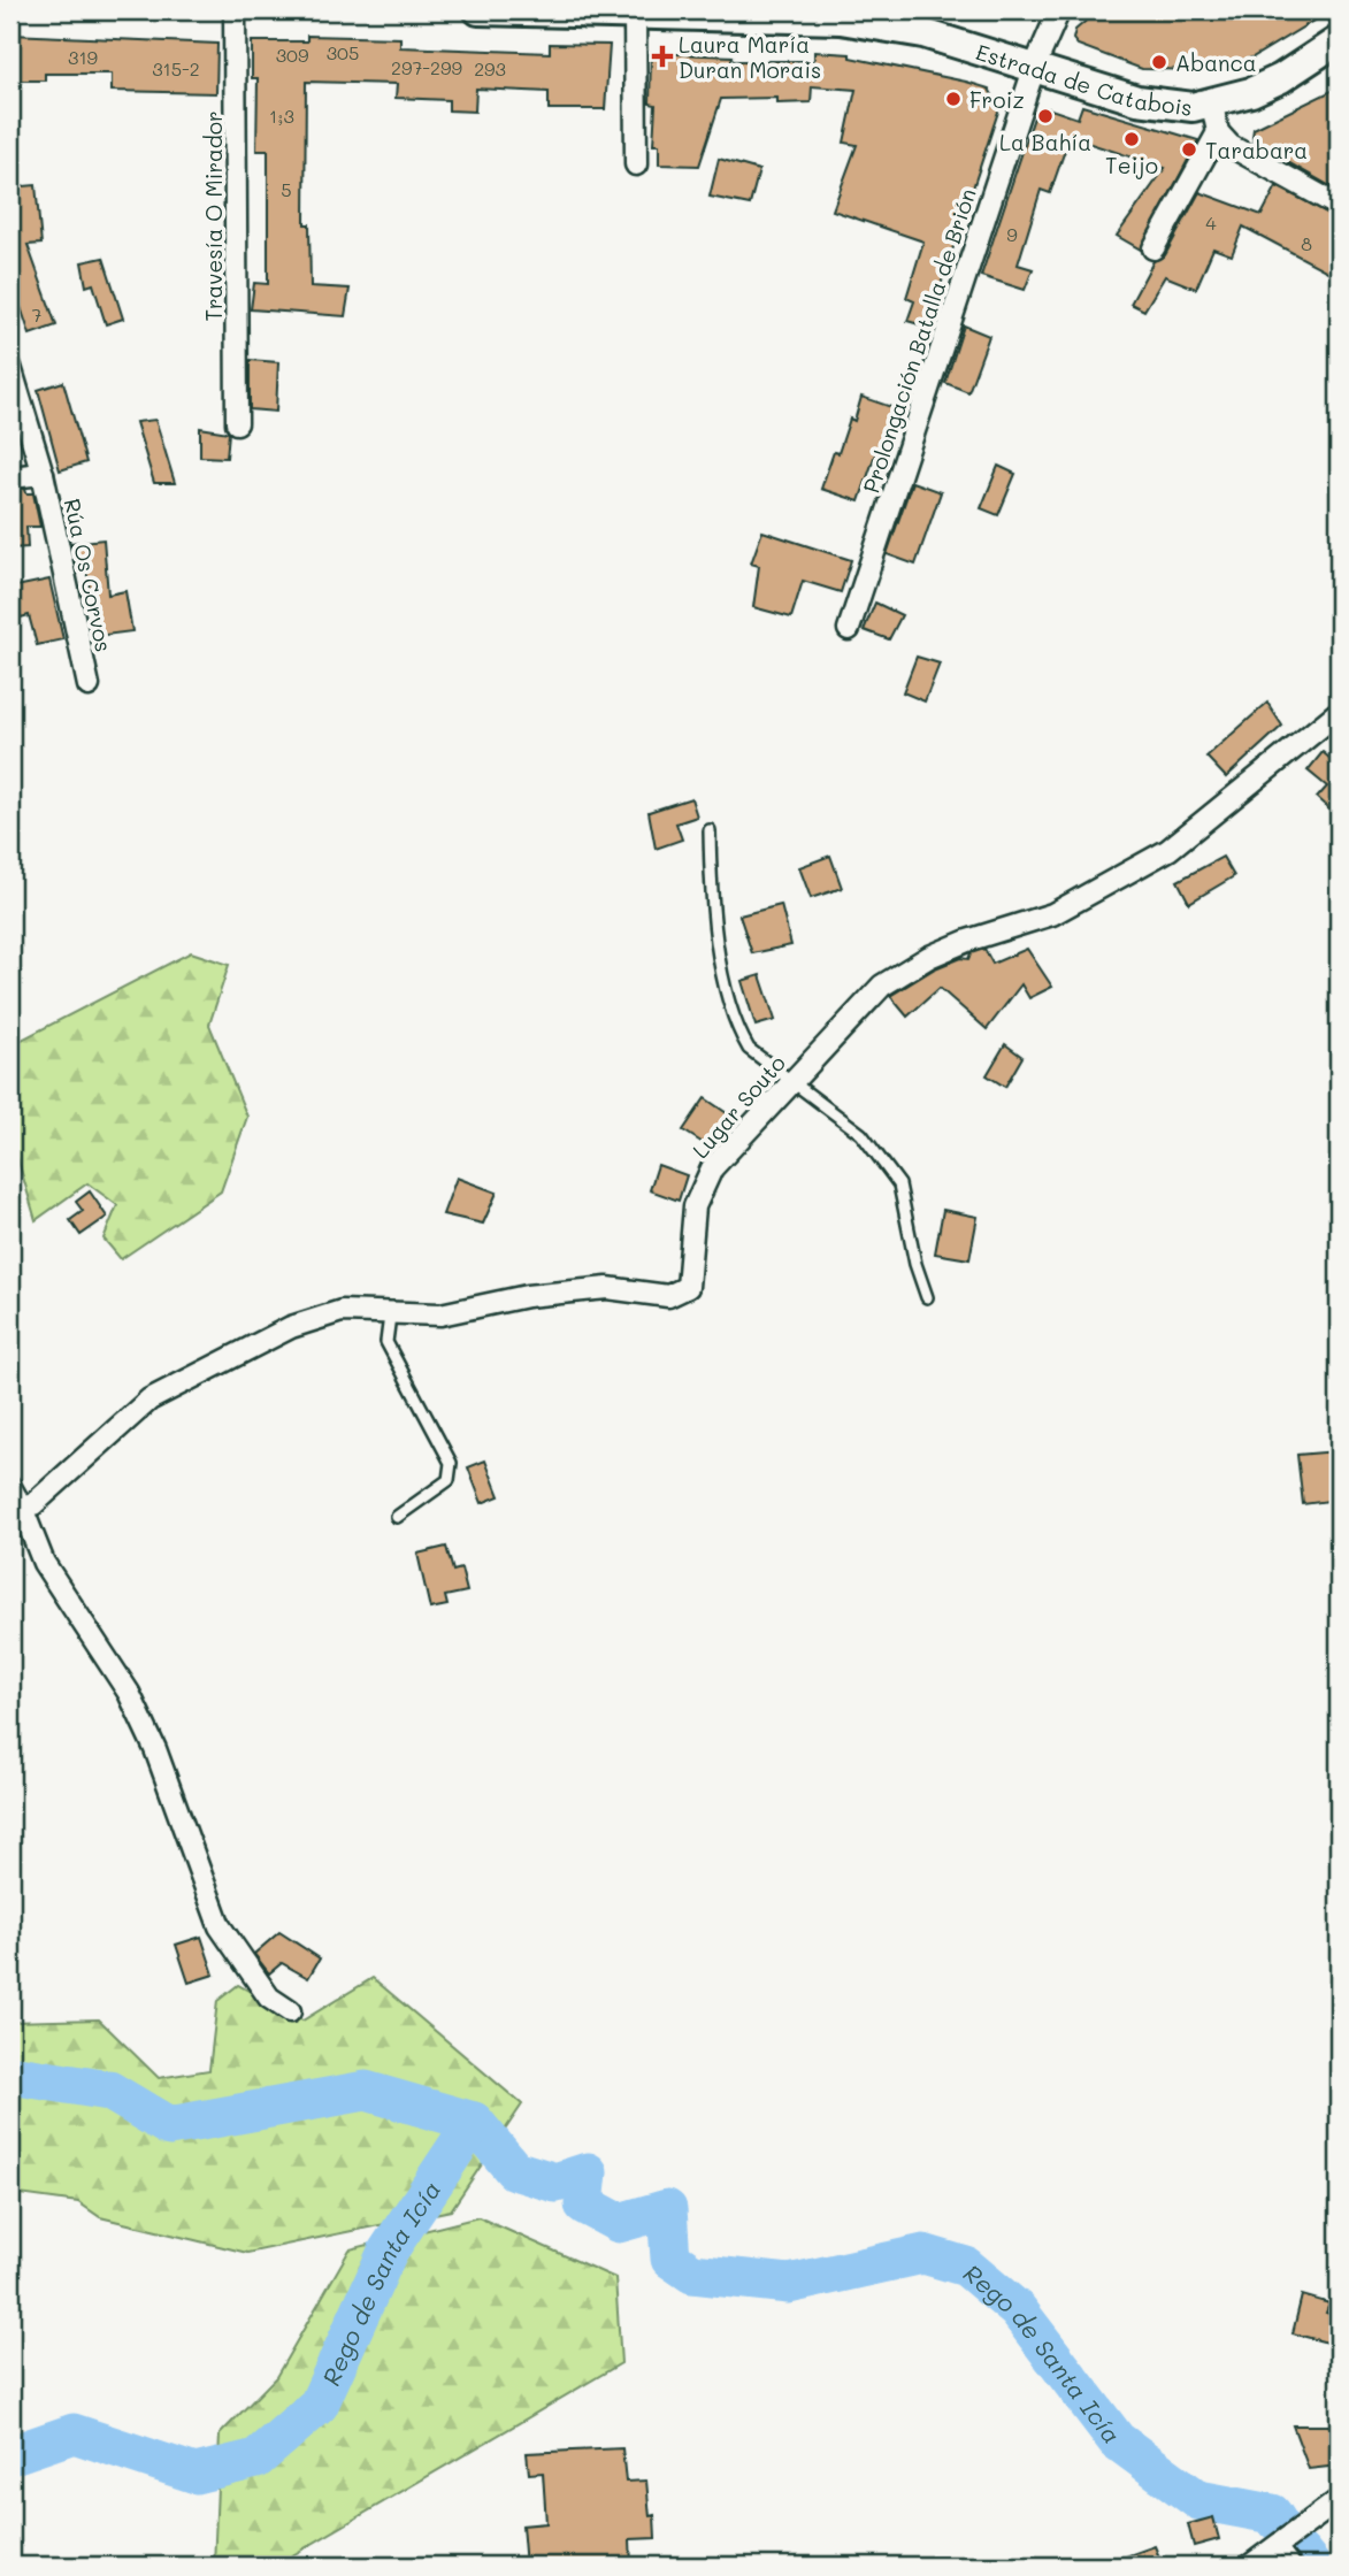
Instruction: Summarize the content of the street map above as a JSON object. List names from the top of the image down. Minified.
{"streets":{"main road":["Estrada de Catabois"],"street":["Travesía O Mirador","Prolongación Batalla de Brión","Rúa Os Corvos","Lugar Souto"]},"crossings":[["Estrada de Catabois","Prolongación Batalla de Brión"]],"water":["Rego de Santa Icía"],"places":{"health":["Laura María Duran Morais"],"other":["Abanca","Froiz","La Bahía","Teijo","Tarabara"]},"house_numbers":["305","309","319","297-299","315-2","293","1;3","5","4","9","8","7"]}
